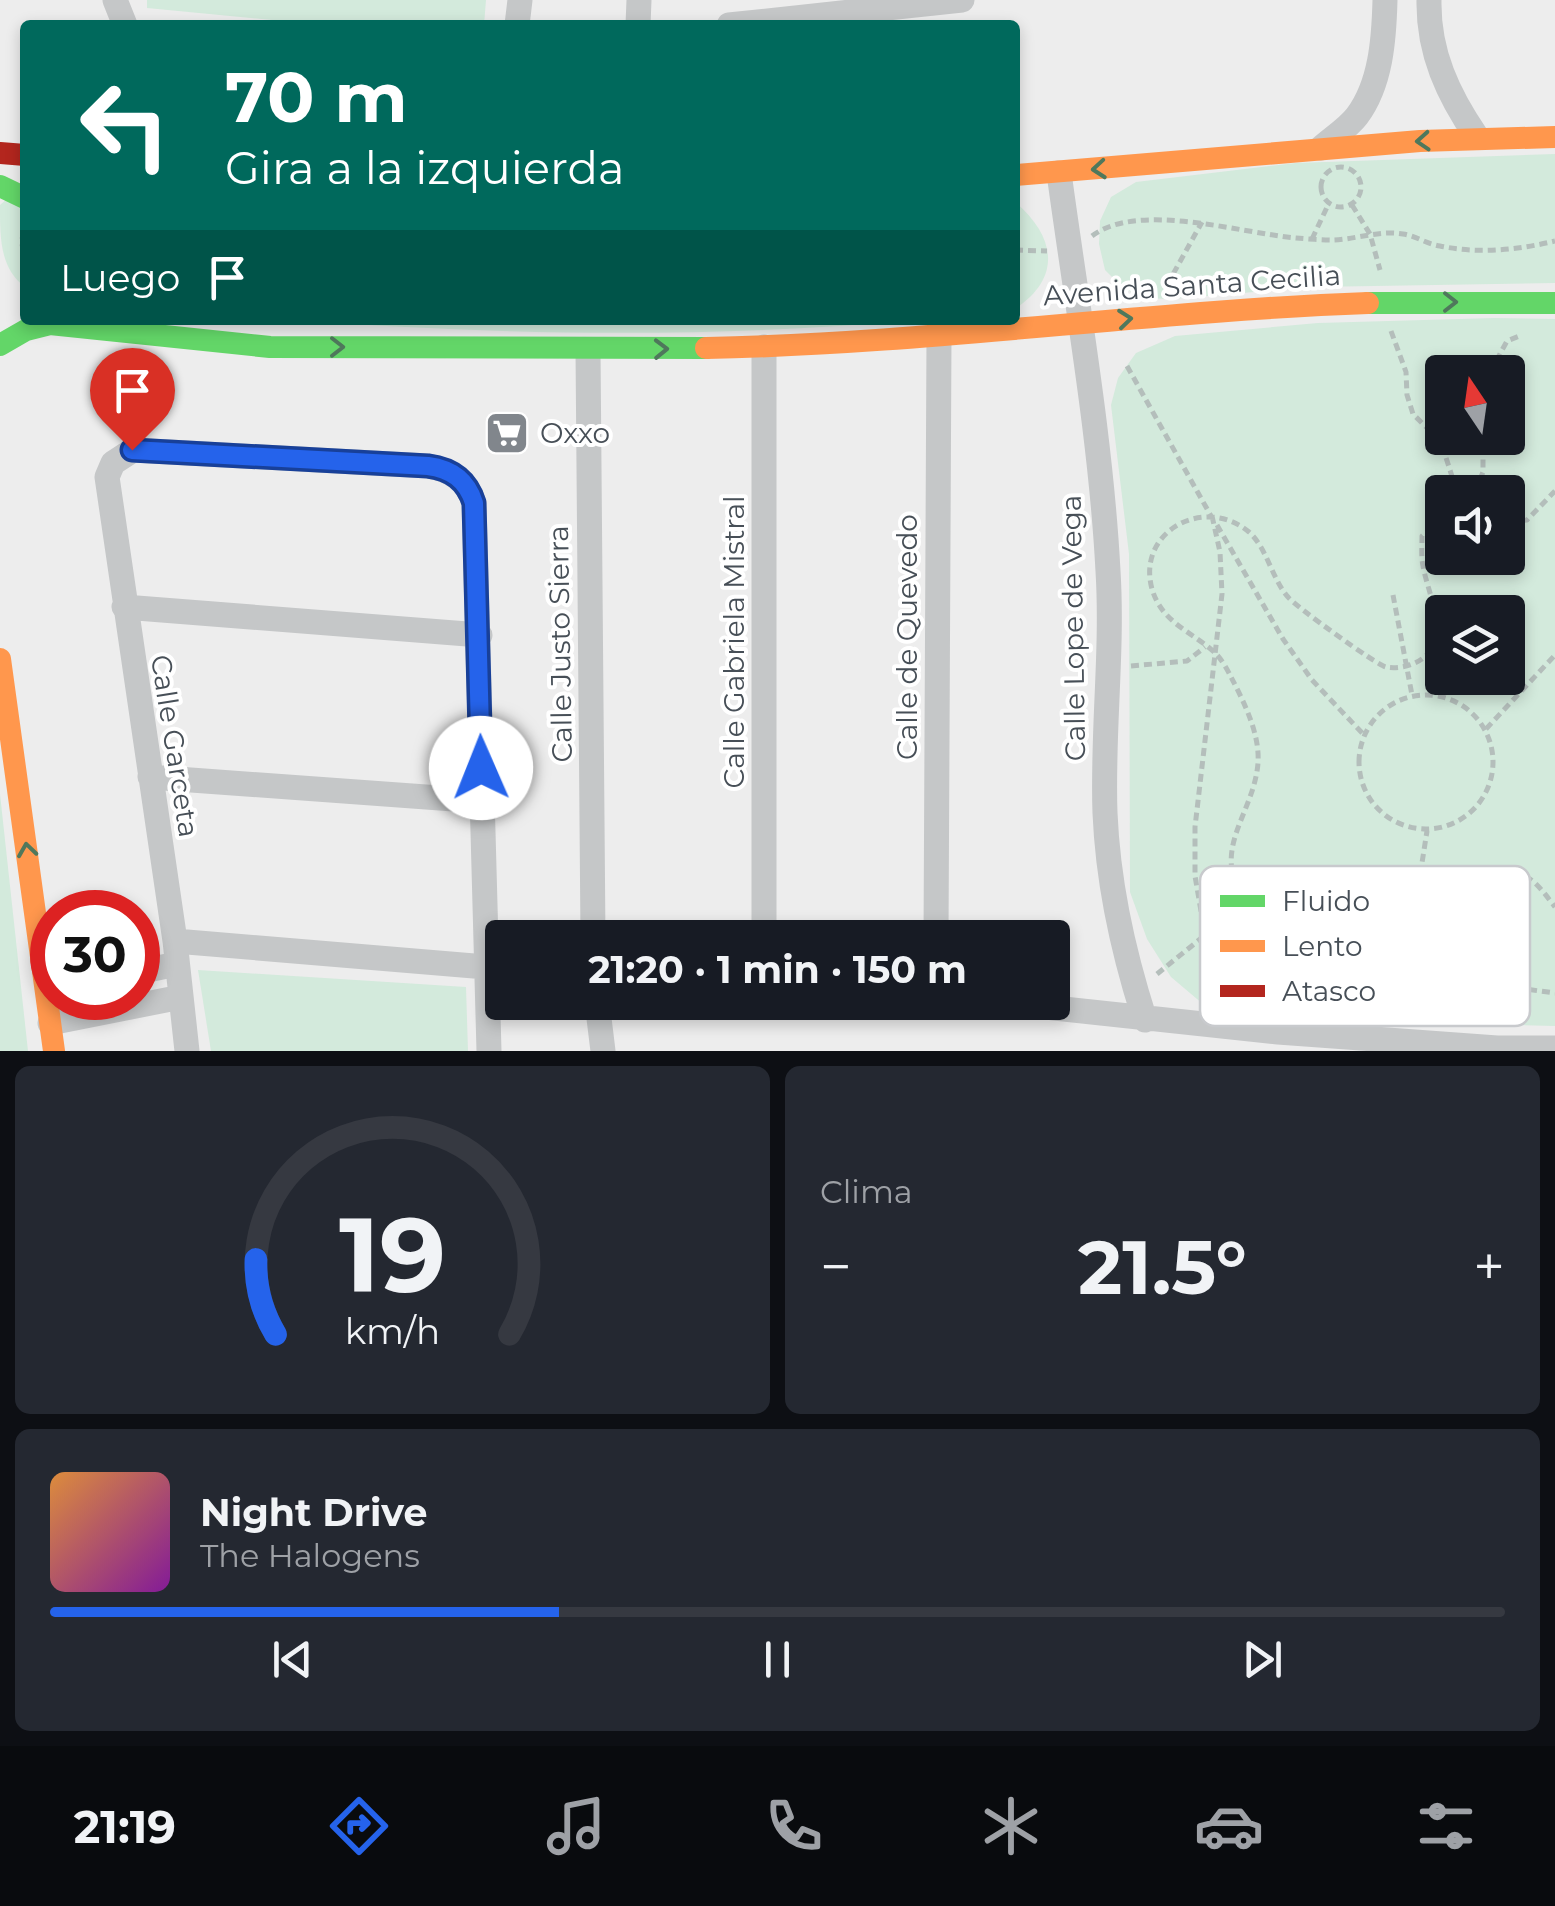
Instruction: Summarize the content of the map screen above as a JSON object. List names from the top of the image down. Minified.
{"streets":{"street":["Avenida Santa Cecilia","Calle Lope de Vega","Calle de Quevedo","Calle Gabriela Mistral","Calle Justo Sierra","Calle Garceta"]},"crossings":[["Avenida Santa Cecilia","Calle Lope de Vega"],["Avenida Santa Cecilia","Calle de Quevedo"],["Avenida Santa Cecilia","Calle Gabriela Mistral"],["Avenida Santa Cecilia","Calle Justo Sierra"]],"places":{"supermarket":["Oxxo"]},"legend":["Fluido","Lento","Atasco"],"north":"top","page":{"turn":["70 m","Gira a la izquierda"],"then":"Luego","limit":"30","trip":"21:20 · 1 min · 150 m","tile":"Clima","heat":["−","21.5°","+"],"song":["Night Drive","The Halogens"],"tabs":"21:19","gauge":["19","km/h"]}}
